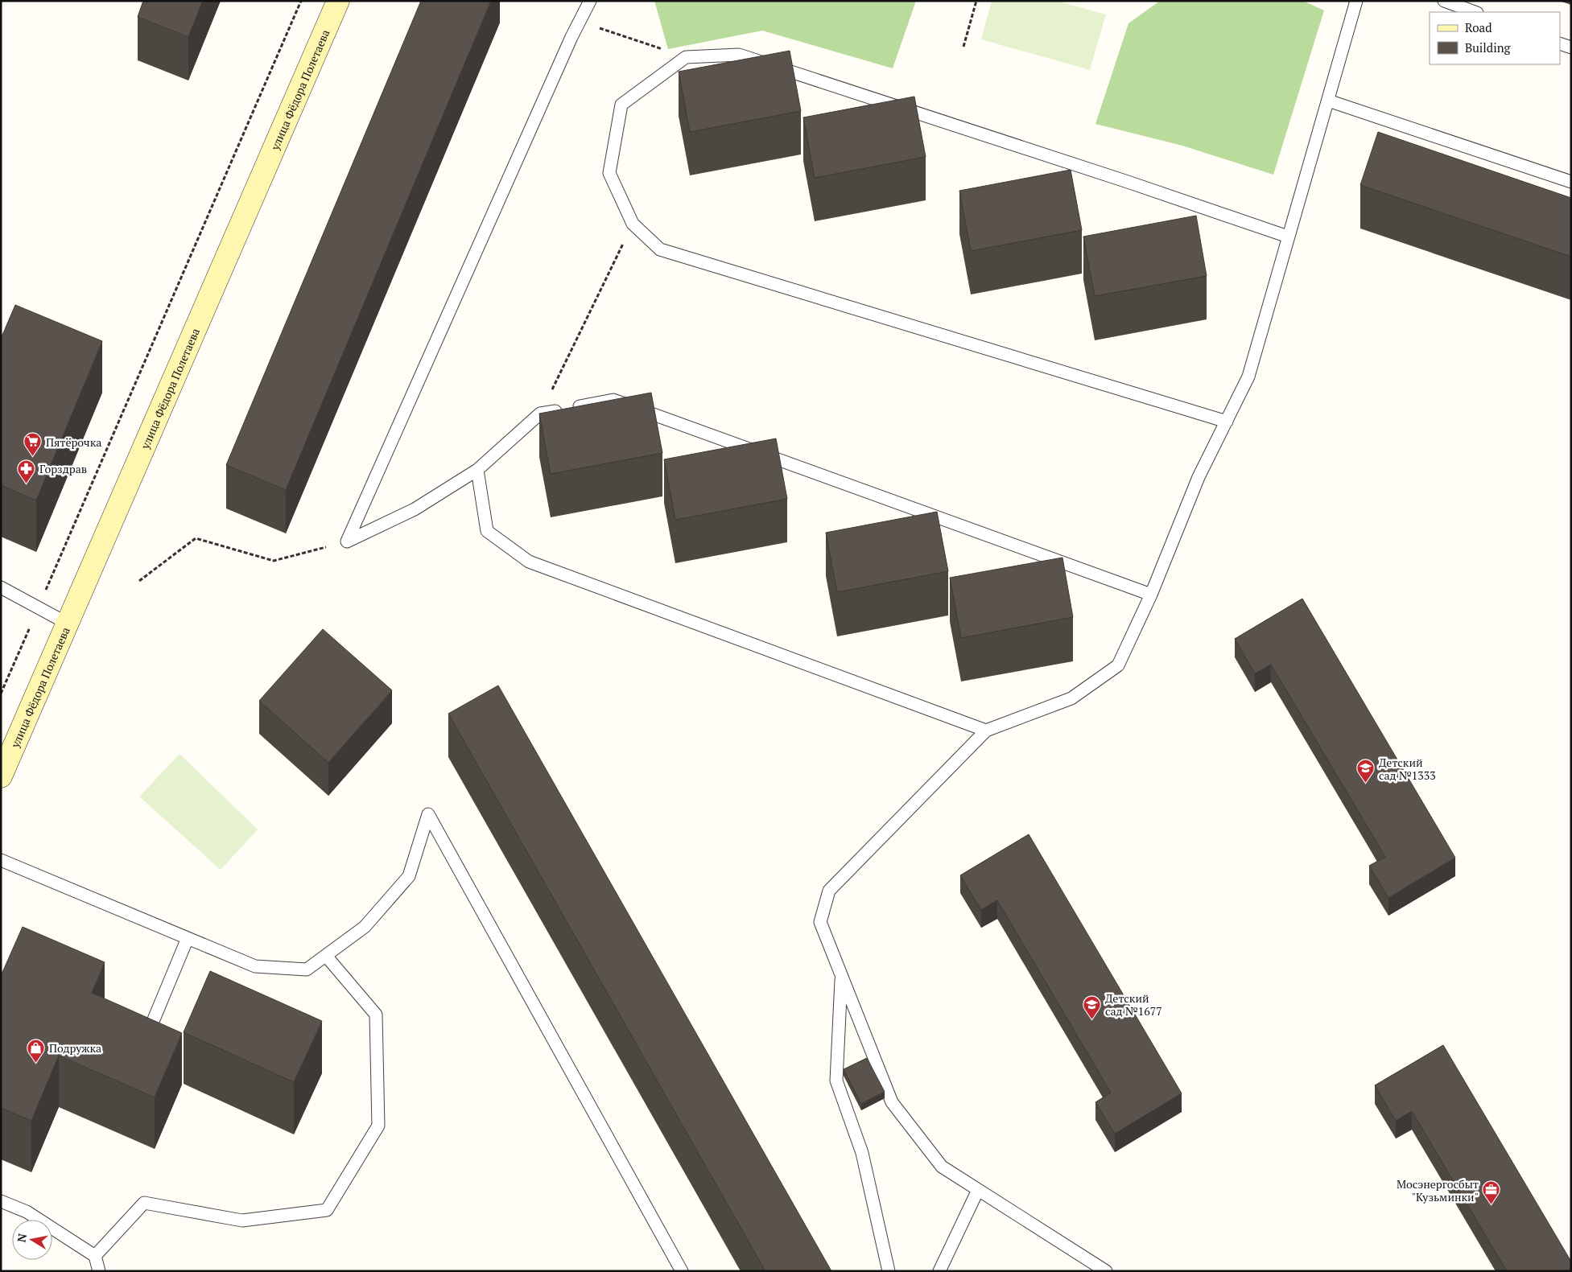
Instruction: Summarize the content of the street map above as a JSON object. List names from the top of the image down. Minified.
{"streets":{"main road":["улица Фёдора Полетаева"]},"places":{"supermarket":["Пятёрочка"],"pharmacy":["Горздрав"],"school or university":["Детский сад №1333","Детский сад №1677"],"shop":["Подружка"],"office":["Мосэнергосбыт \"Кузьминки\""]},"legend":["Road","Building"],"north":"left"}
